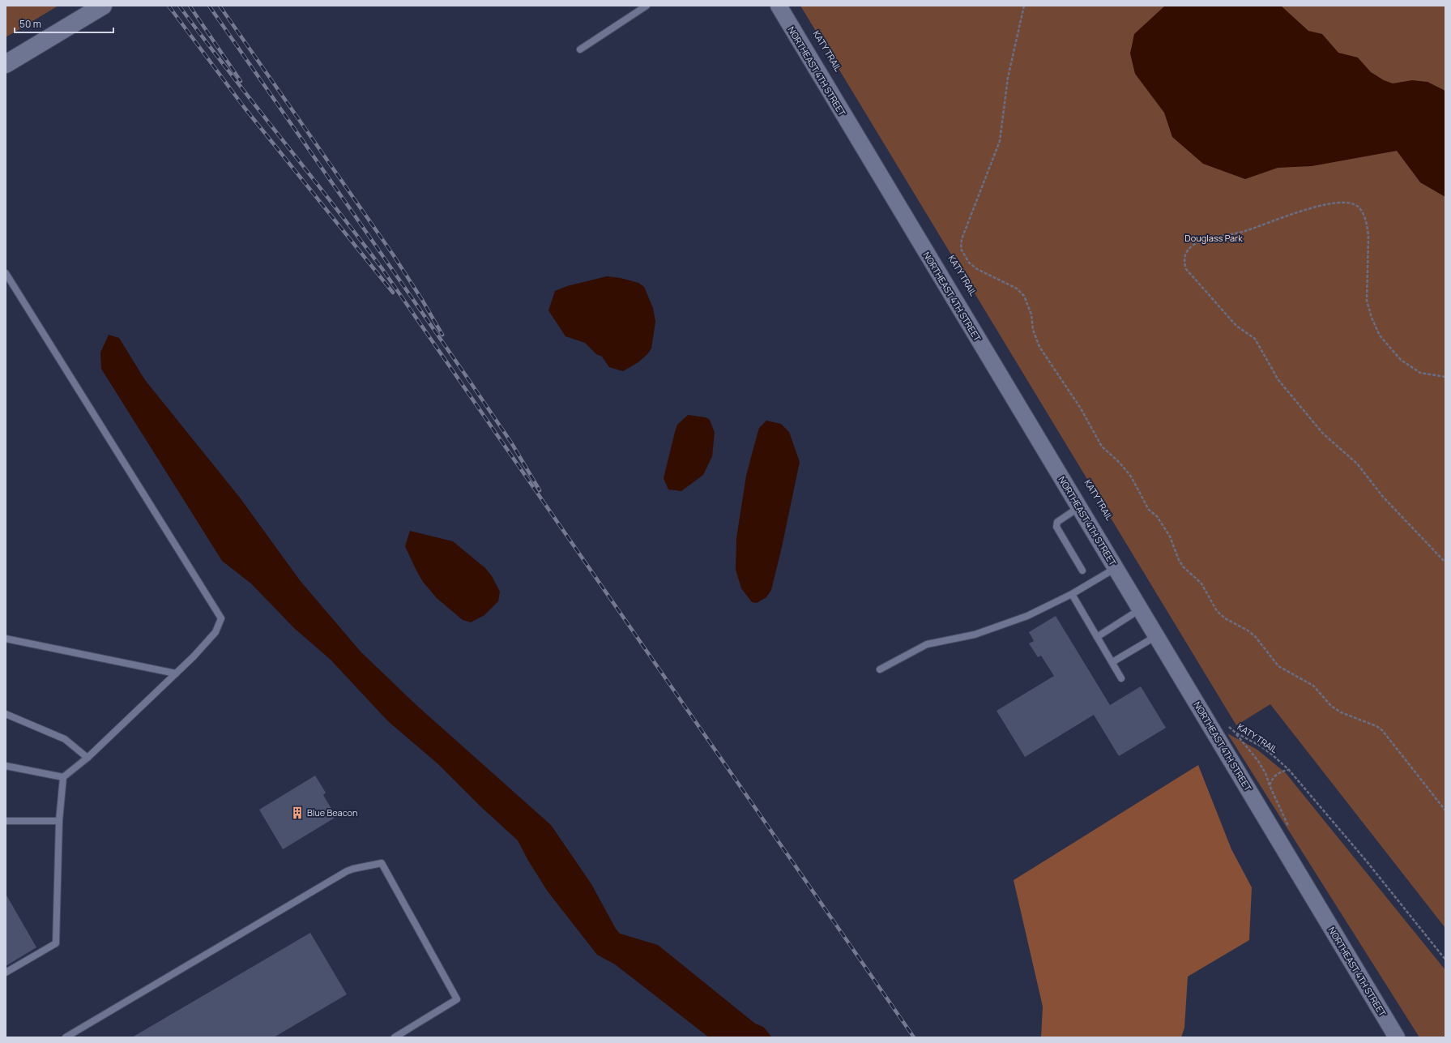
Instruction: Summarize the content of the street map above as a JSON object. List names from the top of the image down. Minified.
{"streets":{"street":["NORTHEAST 4TH STREET"],"path":["KATY TRAIL"]},"parks":["Douglass Park"],"places":{"building":["Blue Beacon"]},"scale_bar":"50 m"}
